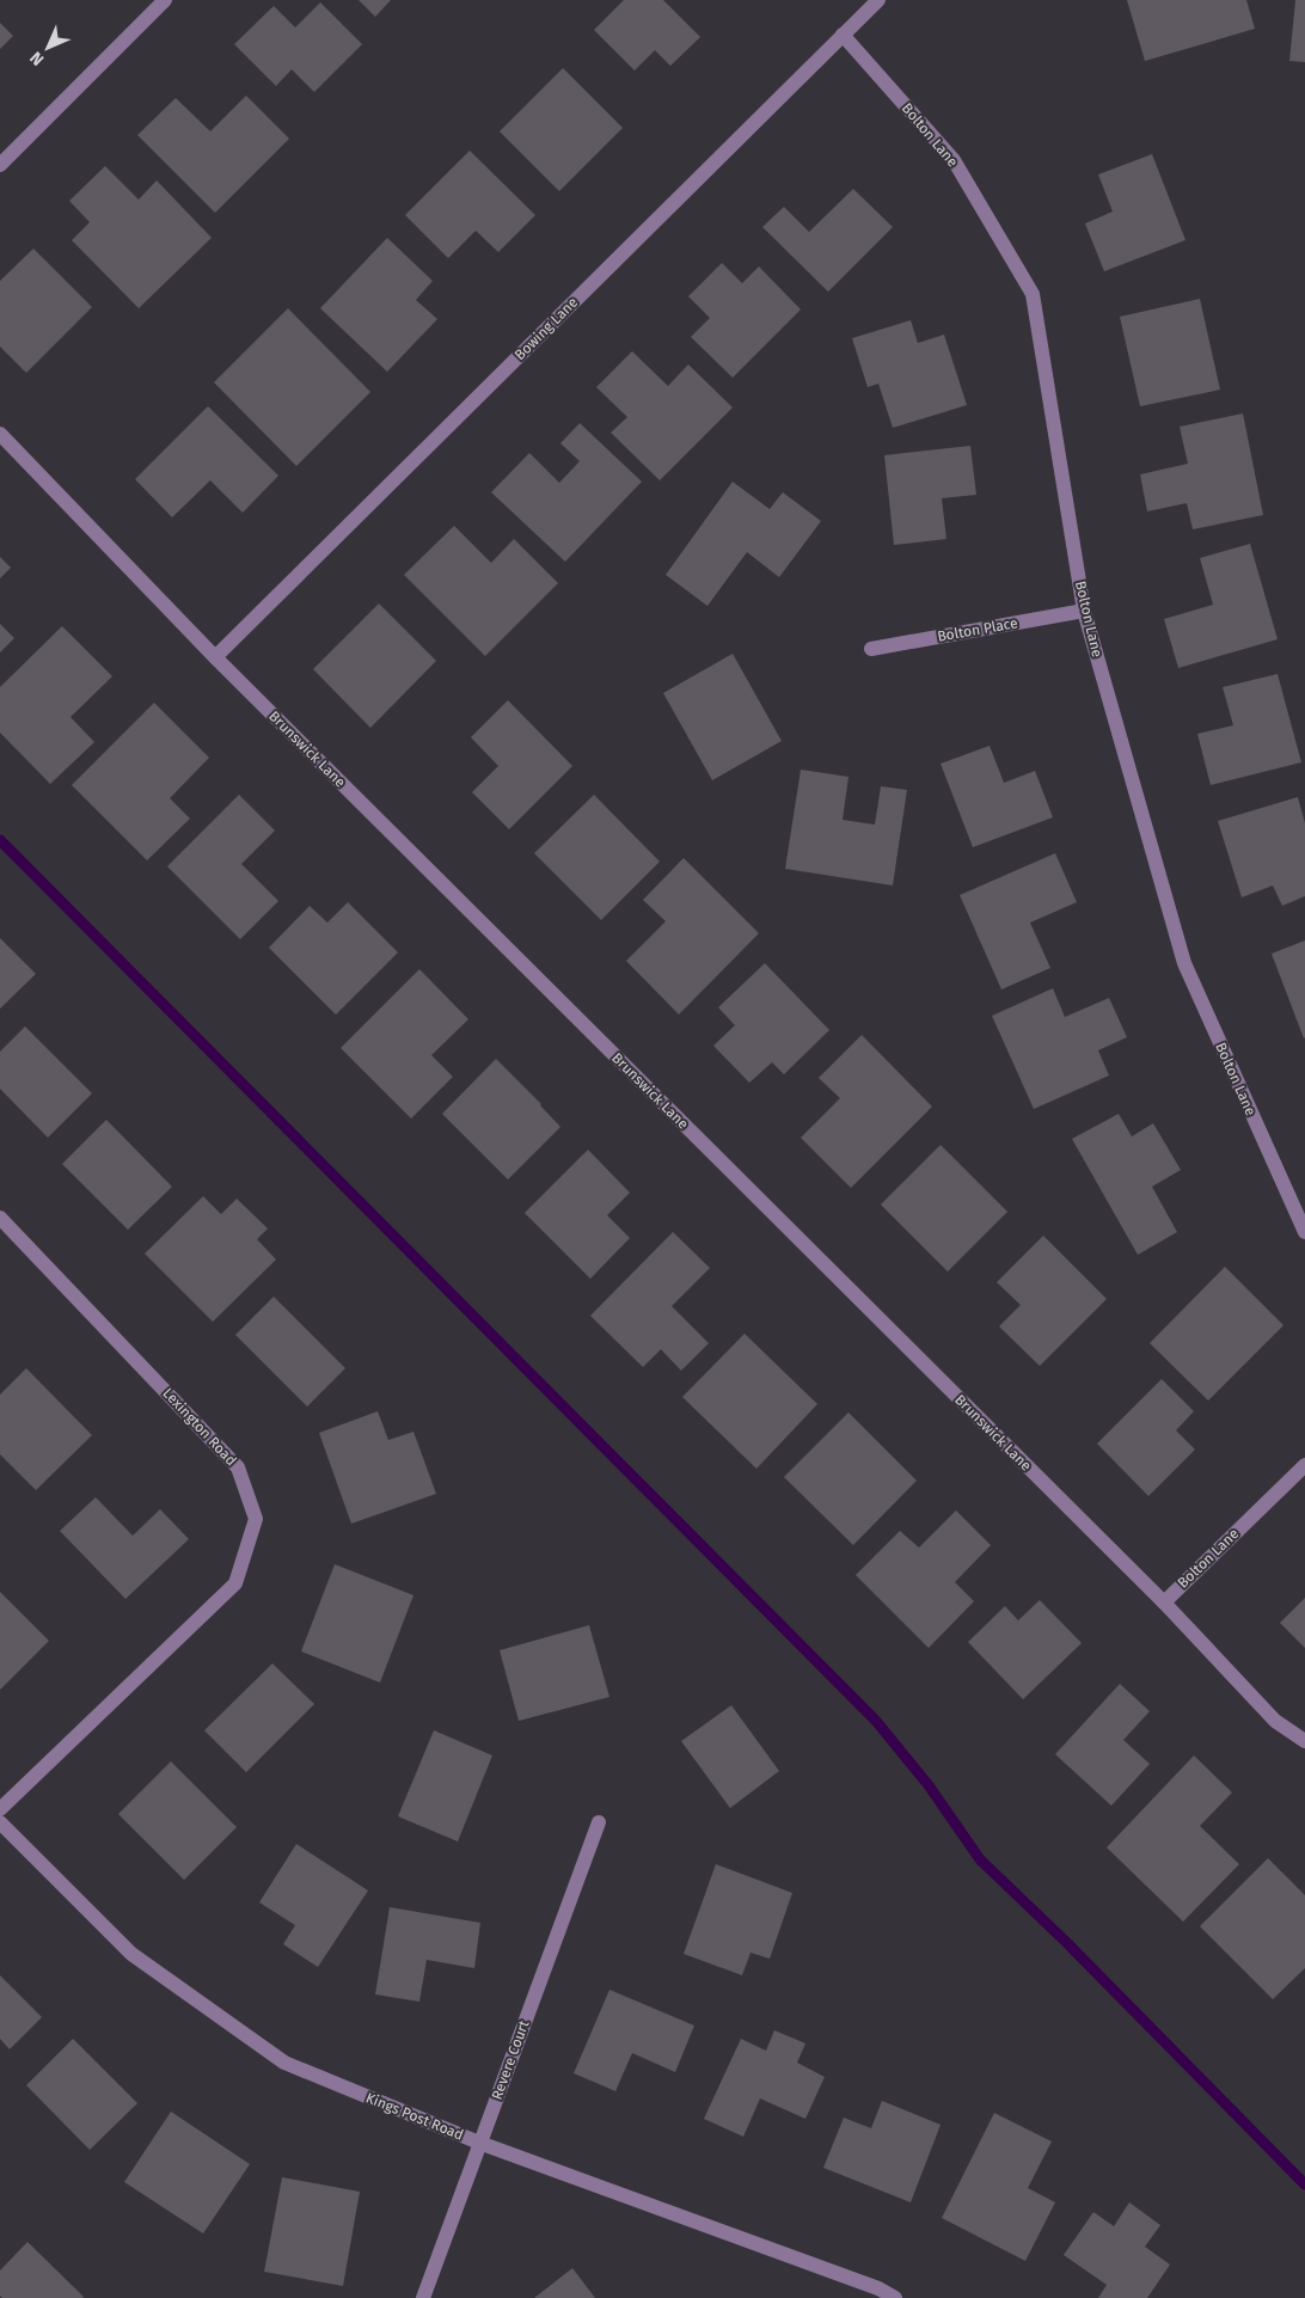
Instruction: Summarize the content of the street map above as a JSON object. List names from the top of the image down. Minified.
{"streets":{"street":["Bolton Lane","Bowing Lane","Bolton Place","Brunswick Lane","Lexington Road","Revere Court","Kings Post Road"]},"crossings":[["Bolton Lane","Bowing Lane"],["Bolton Lane","Bolton Place"],["Bolton Lane","Brunswick Lane"],["Bowing Lane","Brunswick Lane"],["Revere Court","Kings Post Road"]],"north":"bottom left"}
